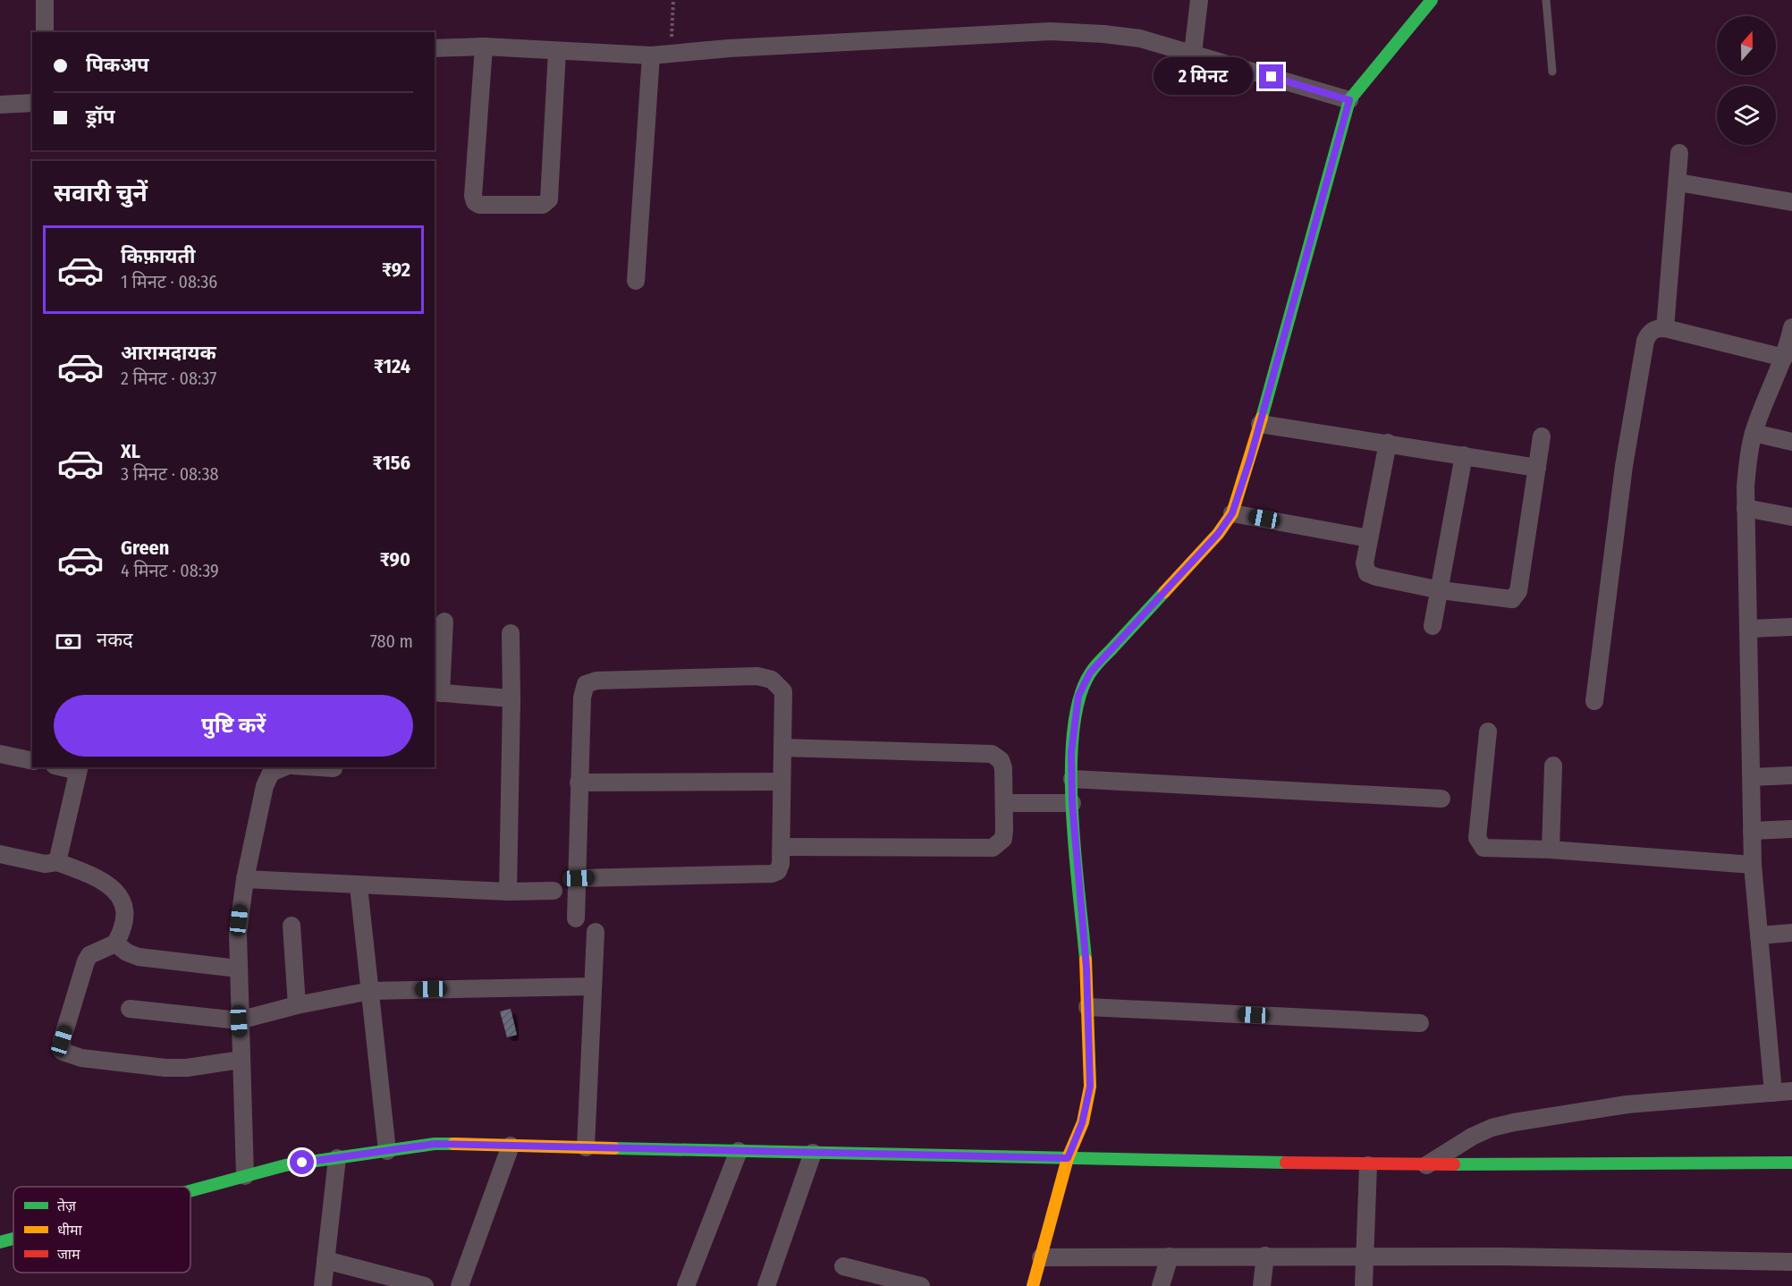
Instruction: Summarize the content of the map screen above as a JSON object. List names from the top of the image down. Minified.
{"legend":["तेज़","धीमा","जाम"],"north":"top","page":{"banner":["पिकअप","ड्रॉप"],"bubble":"2 मिनट","heading":"सवारी चुनें","list":[{"name":"किफ़ायती","note":"1 मिनट · 08:36","value":"₹92"},{"name":"आरामदायक","note":"2 मिनट · 08:37","value":"₹124"},{"name":"XL","note":"3 मिनट · 08:38","value":"₹156"},{"name":"Green","note":"4 मिनट · 08:39","value":"₹90"}],"pay":["नकद","780 m"],"buttons":"पुष्टि करें"}}
